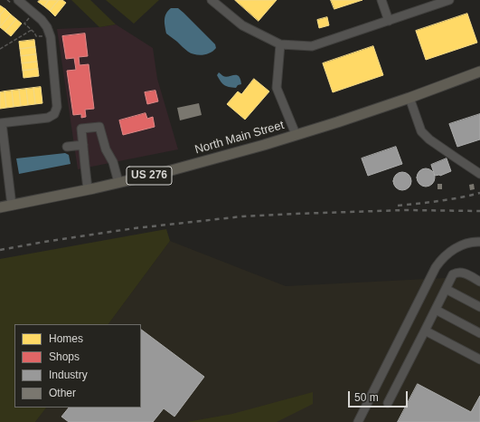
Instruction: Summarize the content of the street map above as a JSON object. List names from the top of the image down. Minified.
{"streets":{"main road":["North Main Street","US 276"]},"legend":["Homes","Shops","Industry","Other"],"scale_bar":"50 m"}
